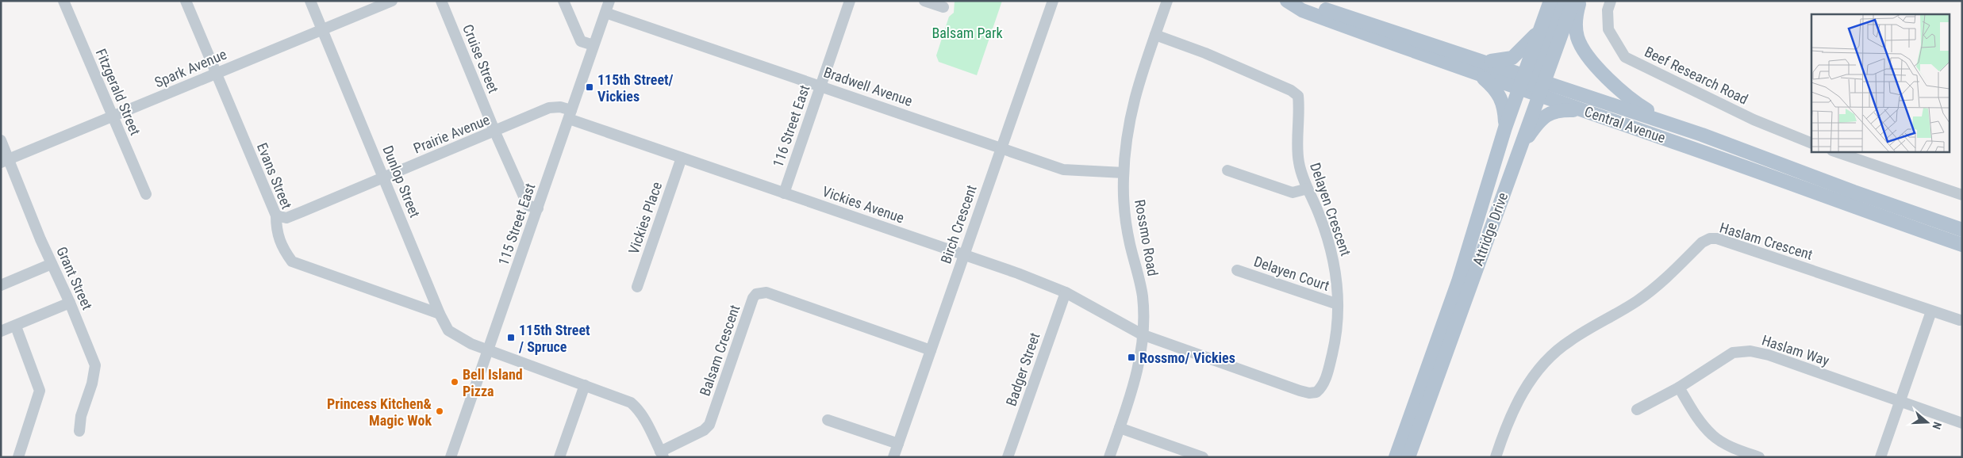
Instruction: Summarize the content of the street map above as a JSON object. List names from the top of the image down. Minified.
{"streets":{"main road":["Central Avenue","Attridge Drive"],"street":["Cruise Street","Spark Avenue","Beef Research Road","Bradwell Avenue","Fitzgerald Street","116 Street East","Prairie Avenue","Evans Street","Dunlop Street","Vickies Avenue","Delayen Crescent","Vickies Place","115 Street East","Birch Crescent","Rossmo Road","Haslam Crescent","Delayen Court","Grant Street","Balsam Crescent","Haslam Way","Badger Street"]},"crossings":[["Cruise Street","Prairie Avenue"],["Cruise Street","115 Street East"],["Spark Avenue","Fitzgerald Street"],["Spark Avenue","Evans Street"],["Spark Avenue","Dunlop Street"],["Spark Avenue","Grant Street"],["Bradwell Avenue","116 Street East"],["Bradwell Avenue","115 Street East"],["Bradwell Avenue","Birch Crescent"],["Bradwell Avenue","Rossmo Road"],["Central Avenue","Attridge Drive"],["116 Street East","Vickies Avenue"],["Prairie Avenue","Evans Street"],["Prairie Avenue","Dunlop Street"],["Prairie Avenue","Vickies Avenue"],["Prairie Avenue","115 Street East"],["Evans Street","Dunlop Street"],["Dunlop Street","115 Street East"],["Dunlop Street","Balsam Crescent"],["Vickies Avenue","Delayen Crescent"],["Vickies Avenue","Vickies Place"],["Vickies Avenue","115 Street East"],["Vickies Avenue","Birch Crescent"],["Vickies Avenue","Rossmo Road"],["Vickies Avenue","Badger Street"],["Delayen Crescent","Rossmo Road"],["Delayen Crescent","Delayen Court"],["Birch Crescent","Balsam Crescent"]],"parks":["Balsam Park"],"places":{"transit":["115th Street/ Vickies","115th Street / Spruce","Rossmo/ Vickies"],"other":["Bell Island Pizza","Princess Kitchen& Magic Wok"]},"north":"right"}
